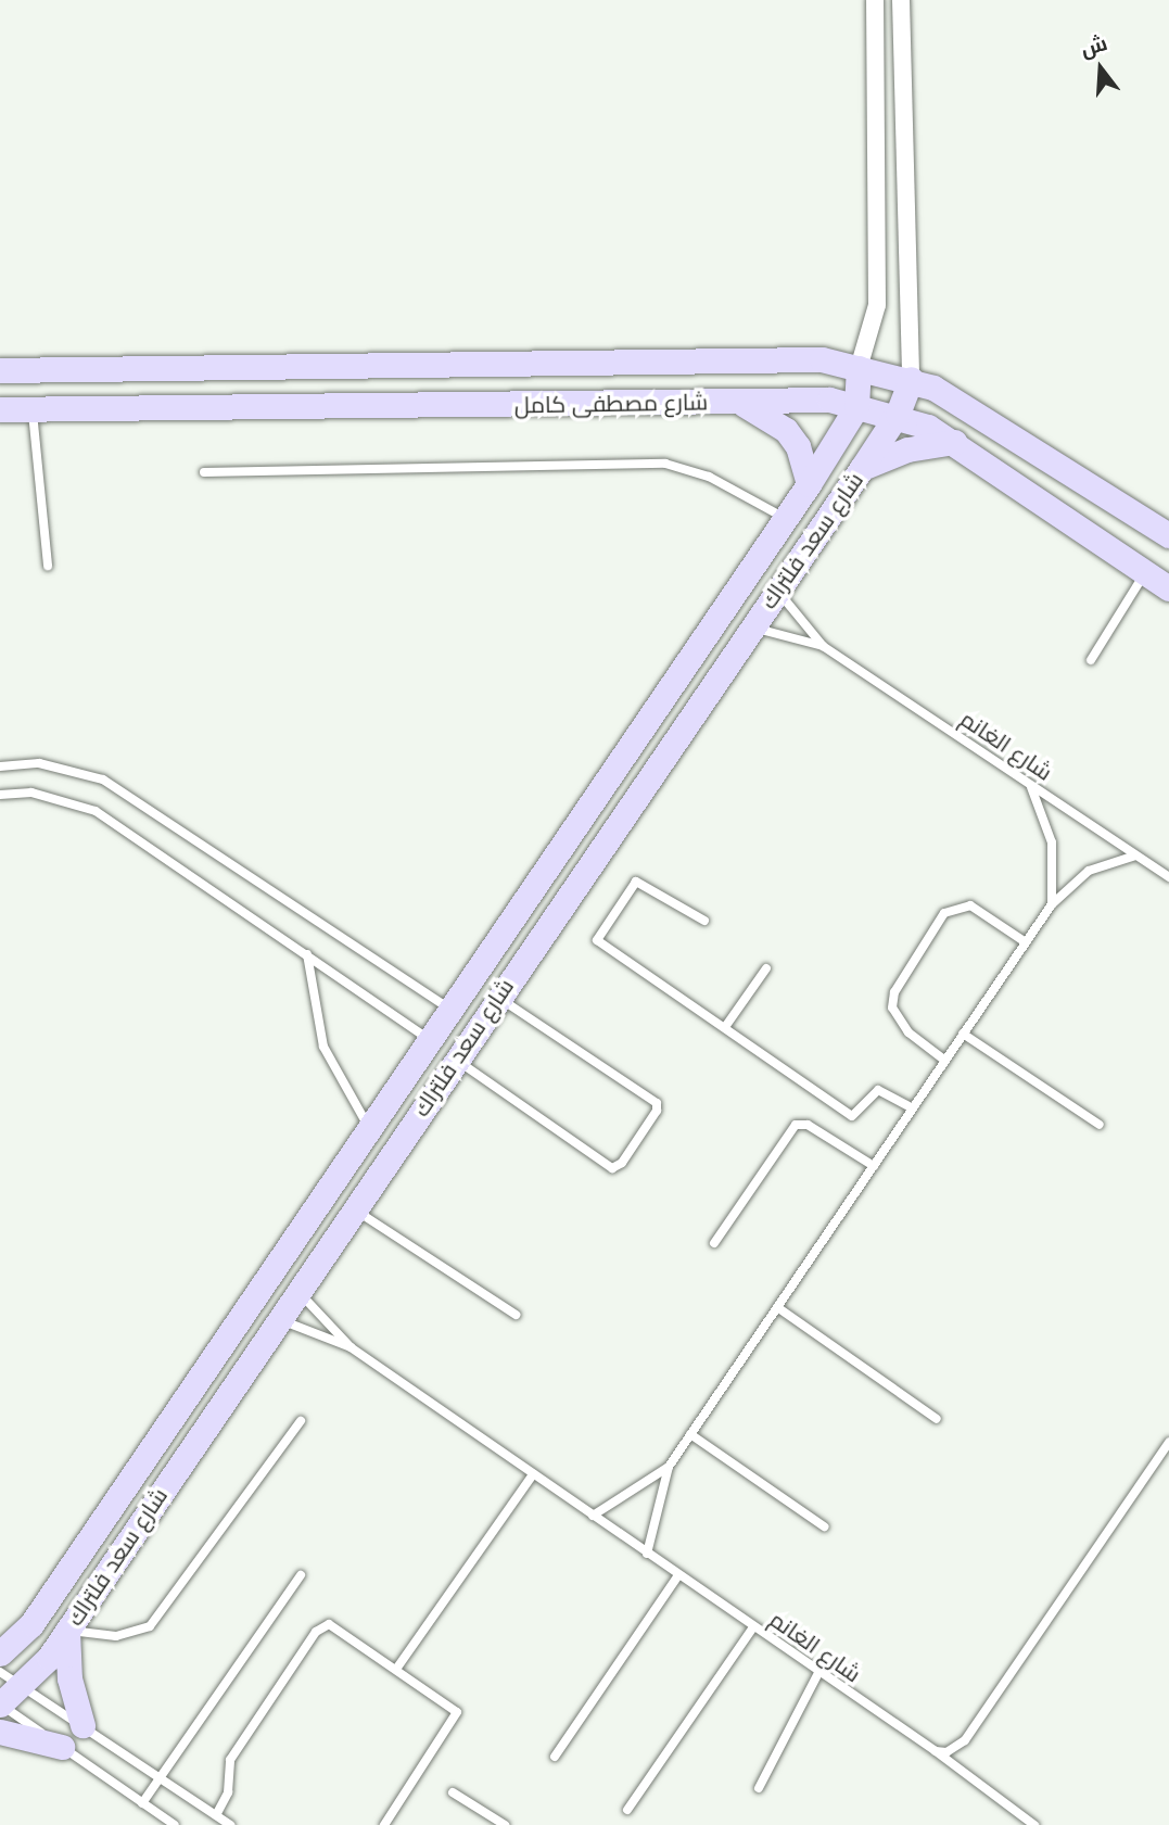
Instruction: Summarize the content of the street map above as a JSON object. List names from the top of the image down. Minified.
{"streets":{"street":["شارع مصطفى كامل","شارع سعد فلتراك"],"lane":["شارع الغانم"]},"crossings":[["شارع مصطفى كامل","شارع سعد فلتراك"],["شارع سعد فلتراك","شارع الغانم"]],"north":"top"}
